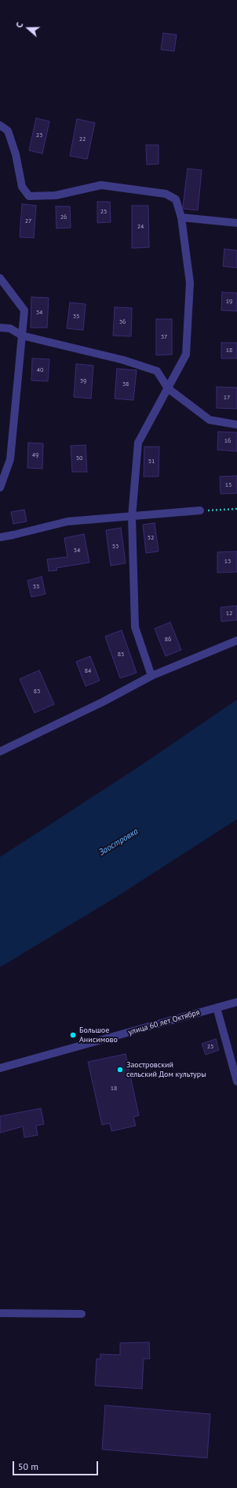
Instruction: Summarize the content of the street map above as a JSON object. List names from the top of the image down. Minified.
{"streets":{"street":["улица 60 лет Октября"]},"water":["Заостровка"],"places":["Большое Анисимово","Заостровский сельский Дом культуры"],"house_numbers":["23","22","25","26","27","24","19","34","35","36","37","18","40","39","38","17","16","49","50","51","15","52","53","54","13","55","12","86","85","84","83","25","18"],"scale_bar":"50 m","north":"left"}
